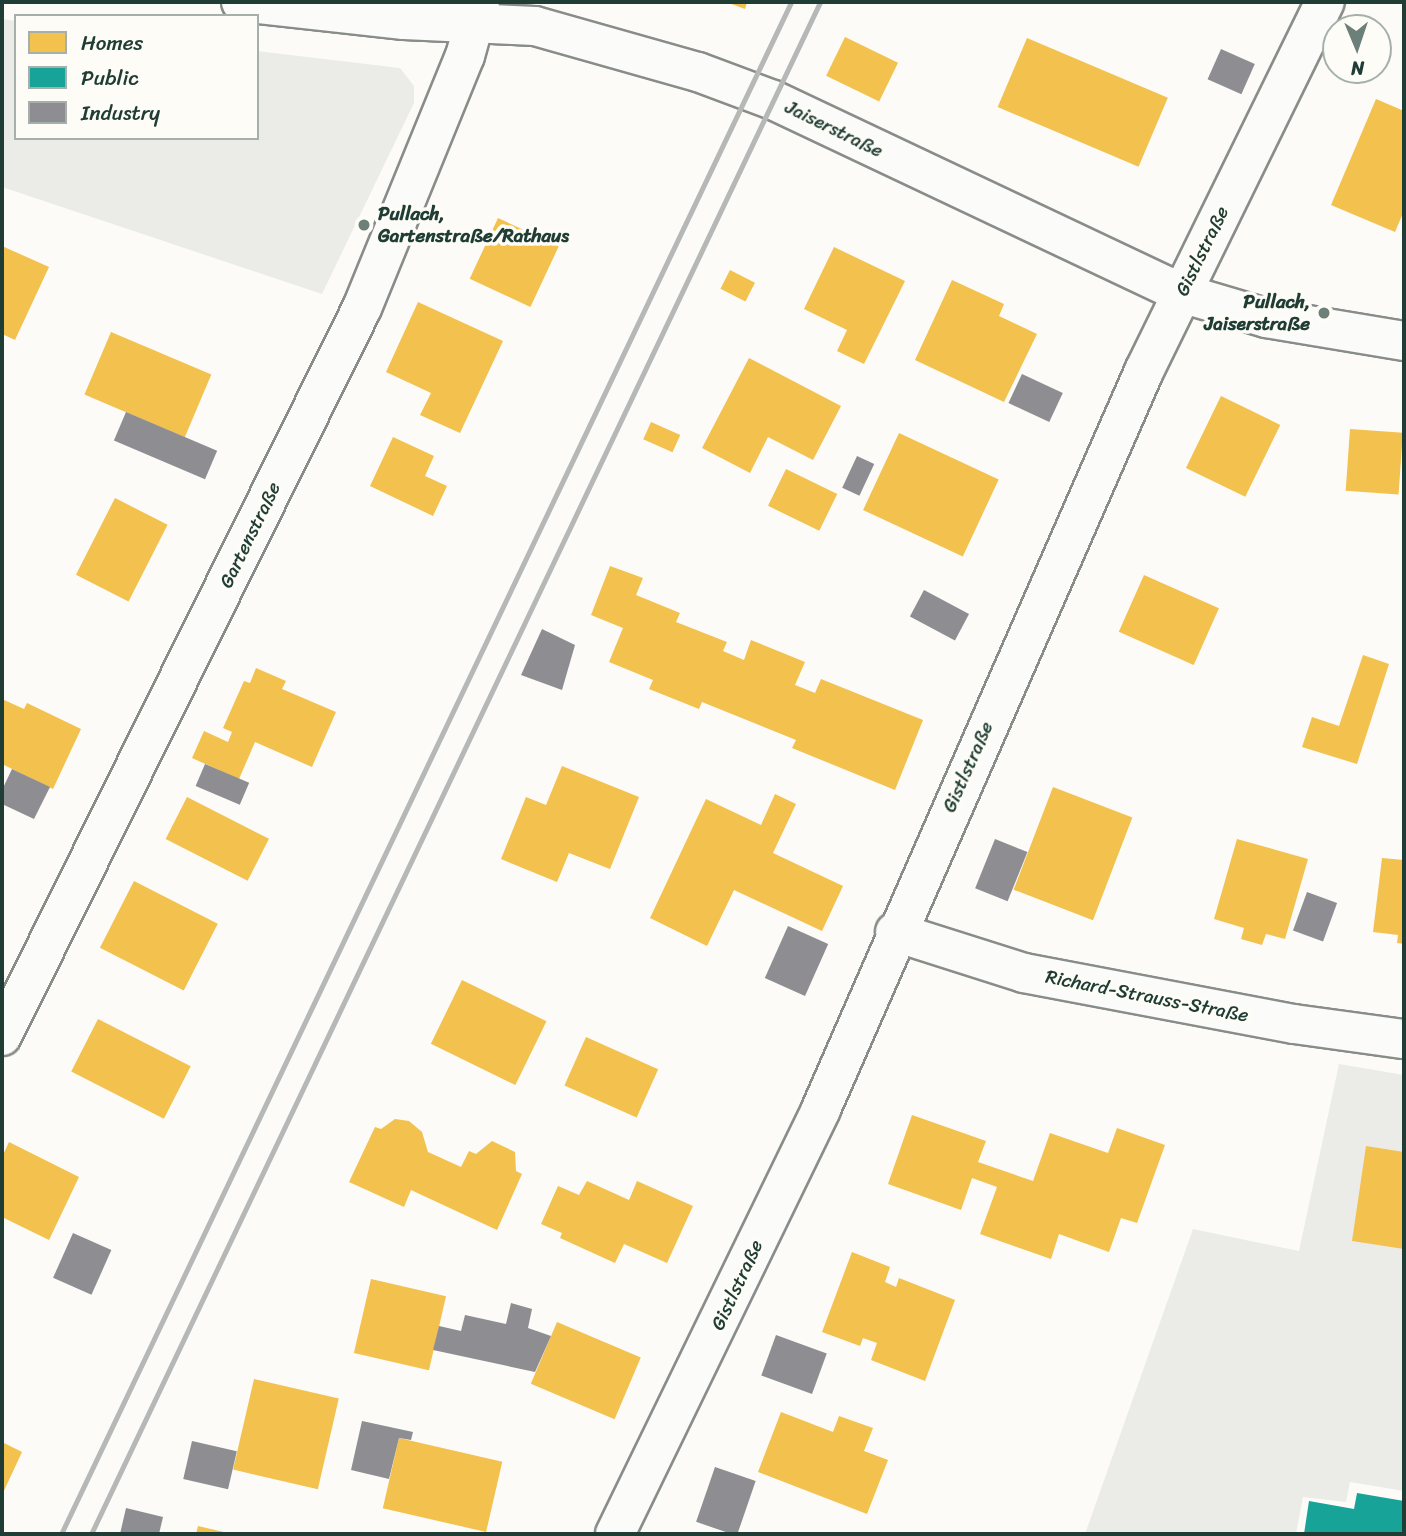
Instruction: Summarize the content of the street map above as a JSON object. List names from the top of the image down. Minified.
{"streets":{"street":["Jaiserstraße","Gistlstraße","Gartenstraße","Richard-Strauss-Straße"]},"crossings":[["Jaiserstraße","Gistlstraße"],["Jaiserstraße","Gartenstraße"],["Gistlstraße","Richard-Strauss-Straße"]],"places":["Pullach, Gartenstraße/Rathaus","Pullach, Jaiserstraße"],"legend":["Homes","Public","Industry"],"north":"bottom"}
